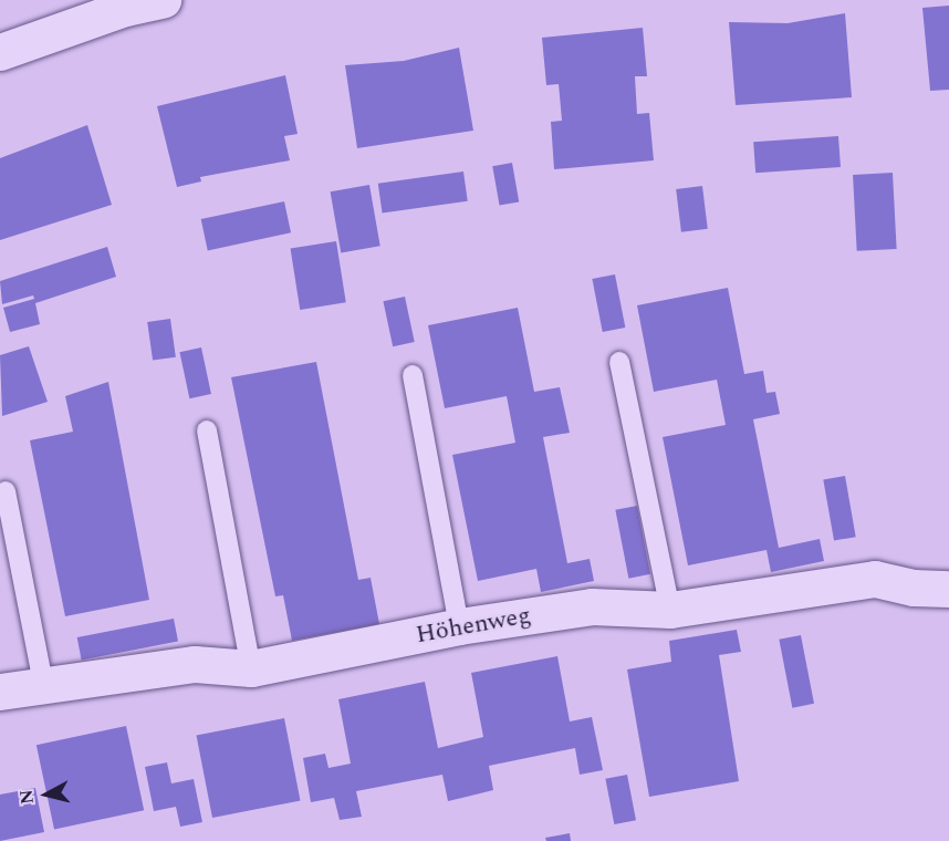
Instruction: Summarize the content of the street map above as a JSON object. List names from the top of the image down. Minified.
{"streets":{"street":["Höhenweg"]},"north":"left"}
